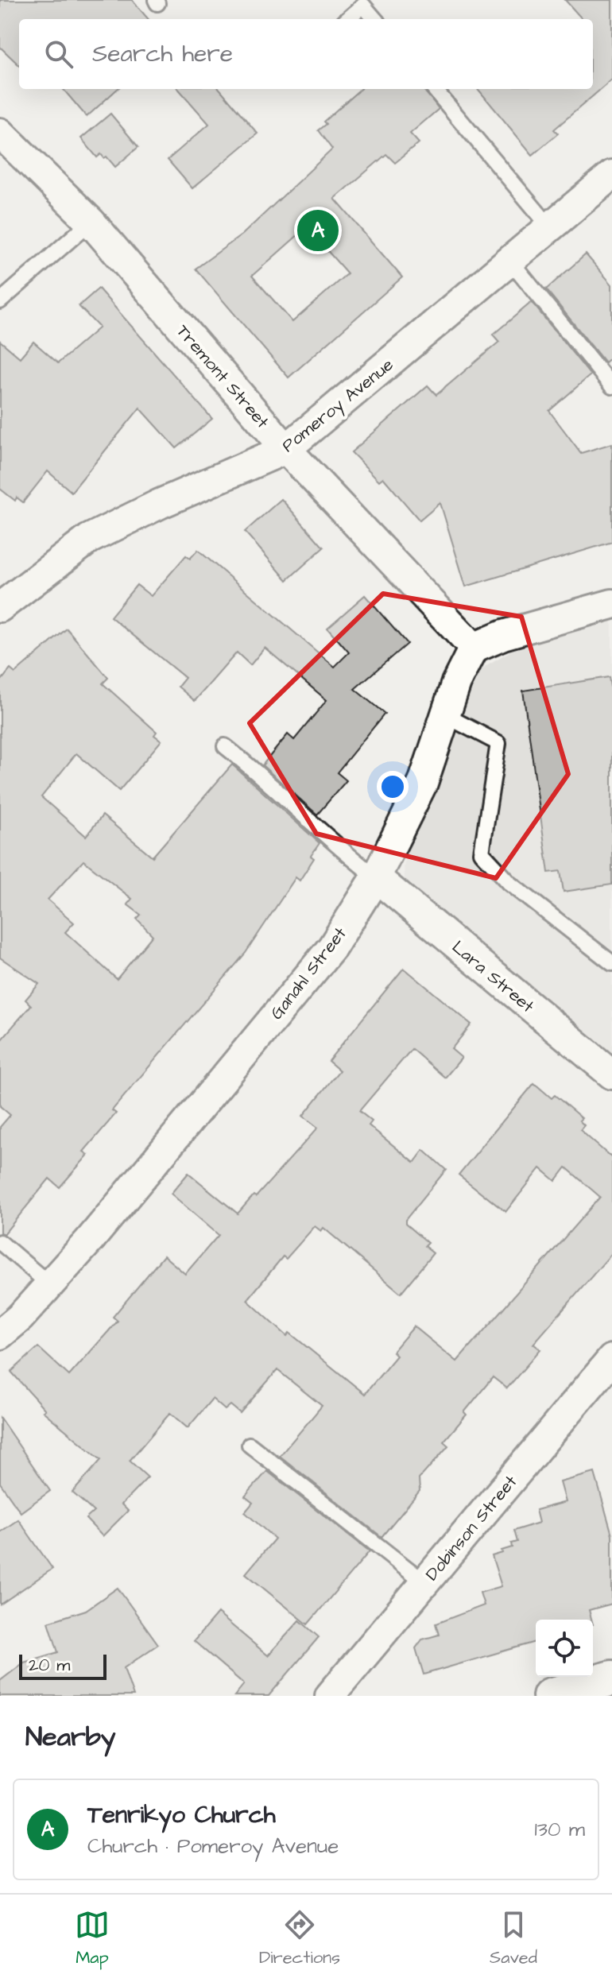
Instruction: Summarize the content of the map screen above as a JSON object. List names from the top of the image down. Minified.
{"streets":{"street":["Tremont Street","Pomeroy Avenue","Ganahl Street","Lara Street","Dobinson Street"]},"crossings":[["Tremont Street","Pomeroy Avenue"],["Tremont Street","Ganahl Street"],["Ganahl Street","Lara Street"]],"scale_bar":"20 m","page":{"search":"Search here","pins":"A","scale":"20 m","heading":"Nearby","list":[{"mark":"A","name":"Tenrikyo Church","note":"Church · Pomeroy Avenue","value":"130 m"}],"nav":["Map","Directions","Saved"]}}
